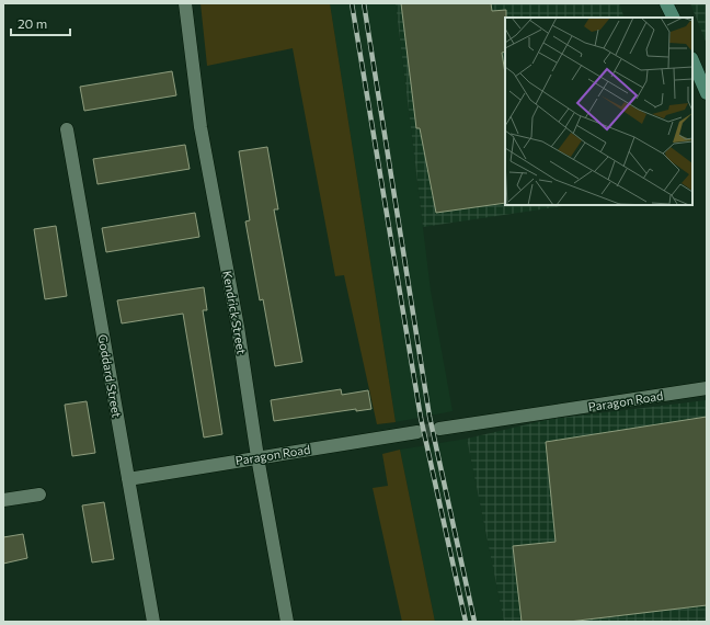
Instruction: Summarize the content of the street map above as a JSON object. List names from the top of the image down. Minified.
{"streets":{"street":["Kendrick Street","Goddard Street","Paragon Road"]},"crossings":[["Kendrick Street","Paragon Road"],["Goddard Street","Paragon Road"]],"scale_bar":"20 m"}
